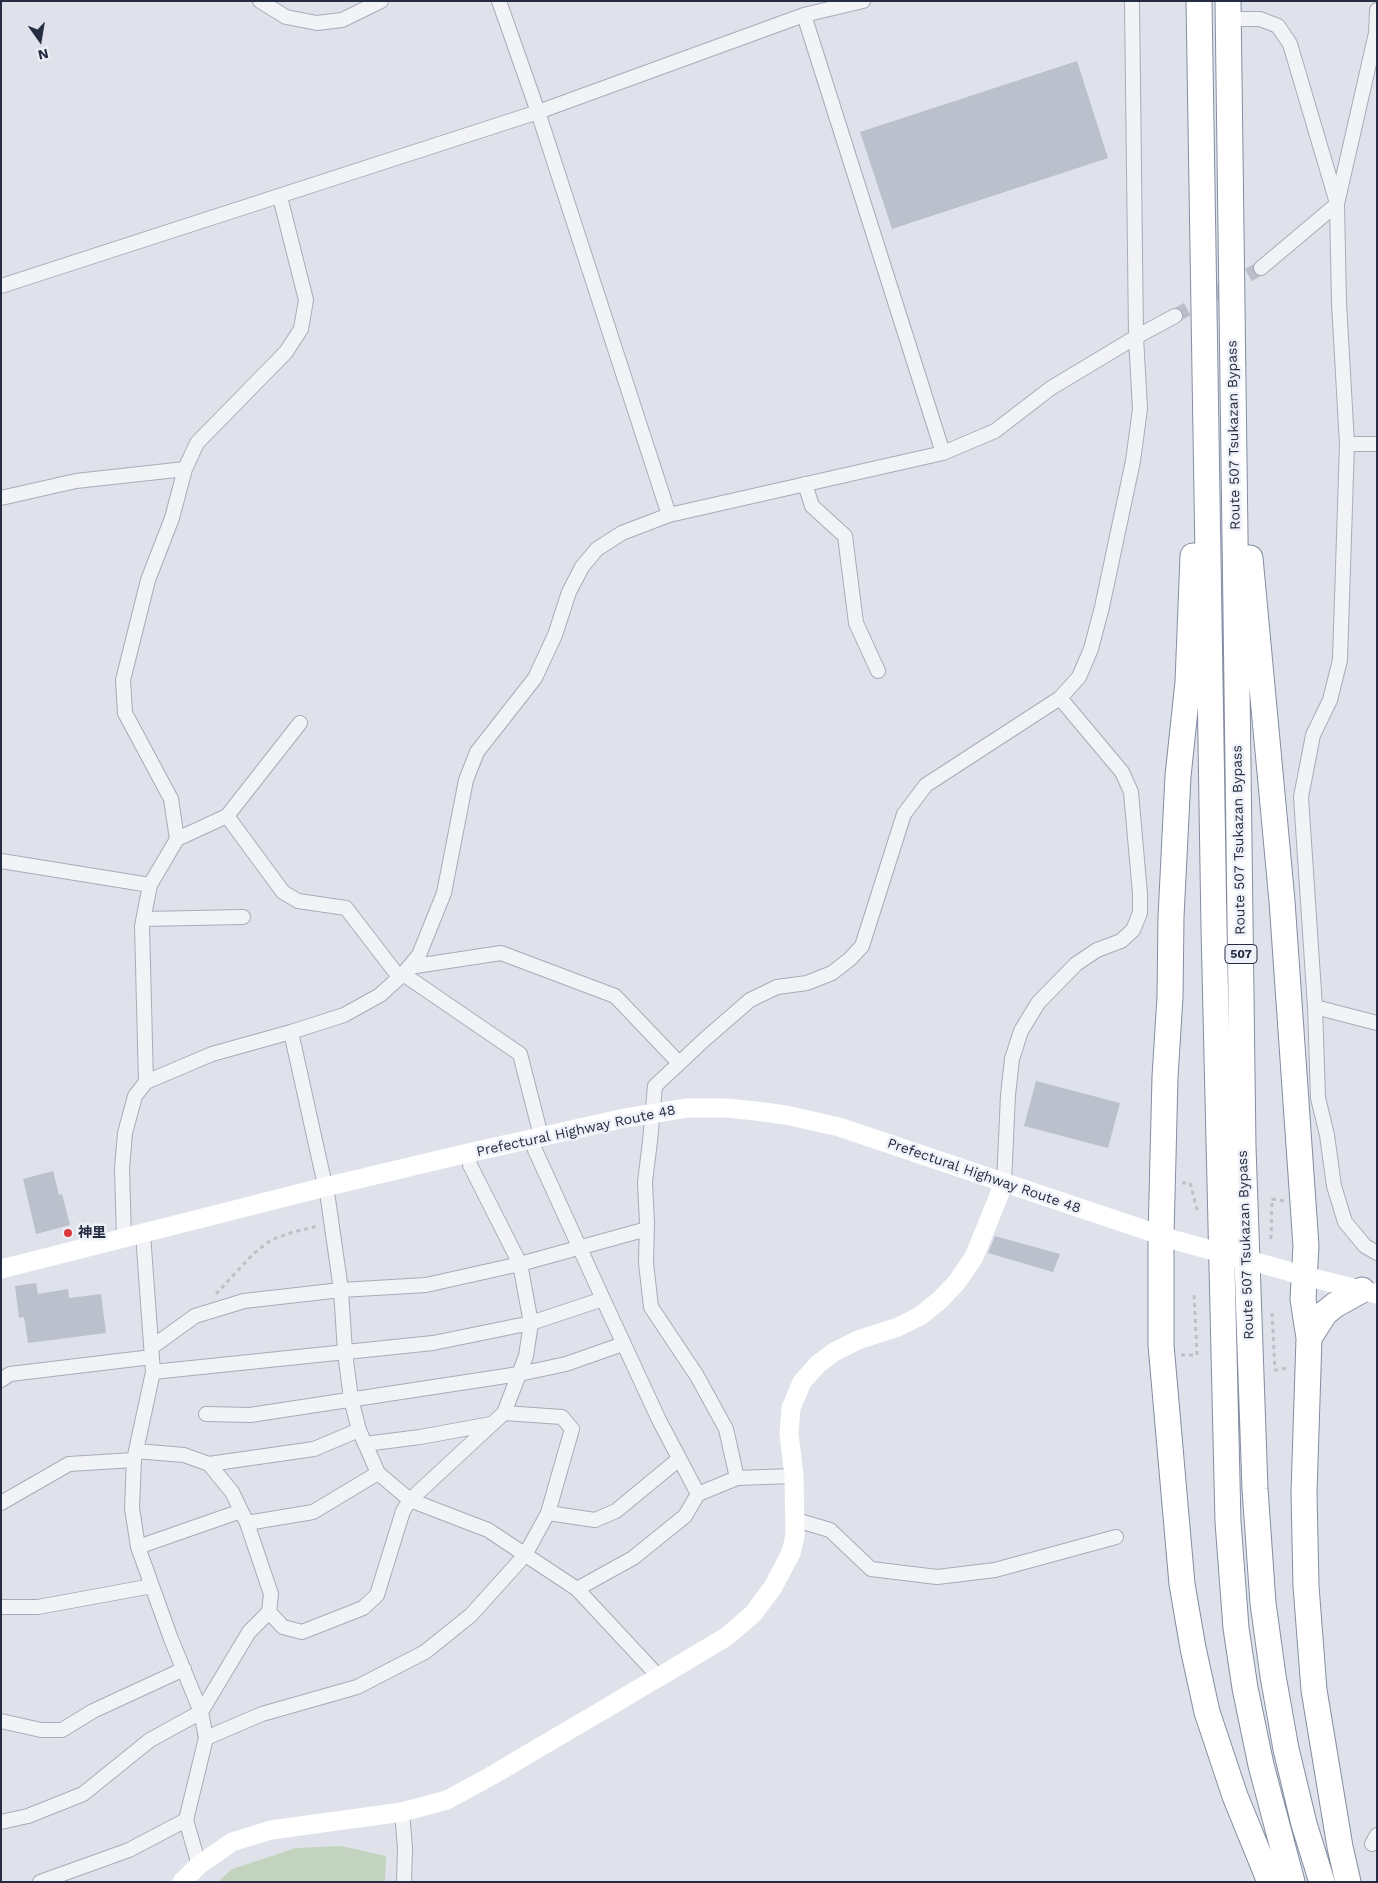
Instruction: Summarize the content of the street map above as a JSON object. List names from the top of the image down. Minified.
{"streets":{"highway":["Route 507 Tsukazan Bypass","507"],"main road":["Prefectural Highway Route 48"]},"places":["神里"],"north":"bottom"}
